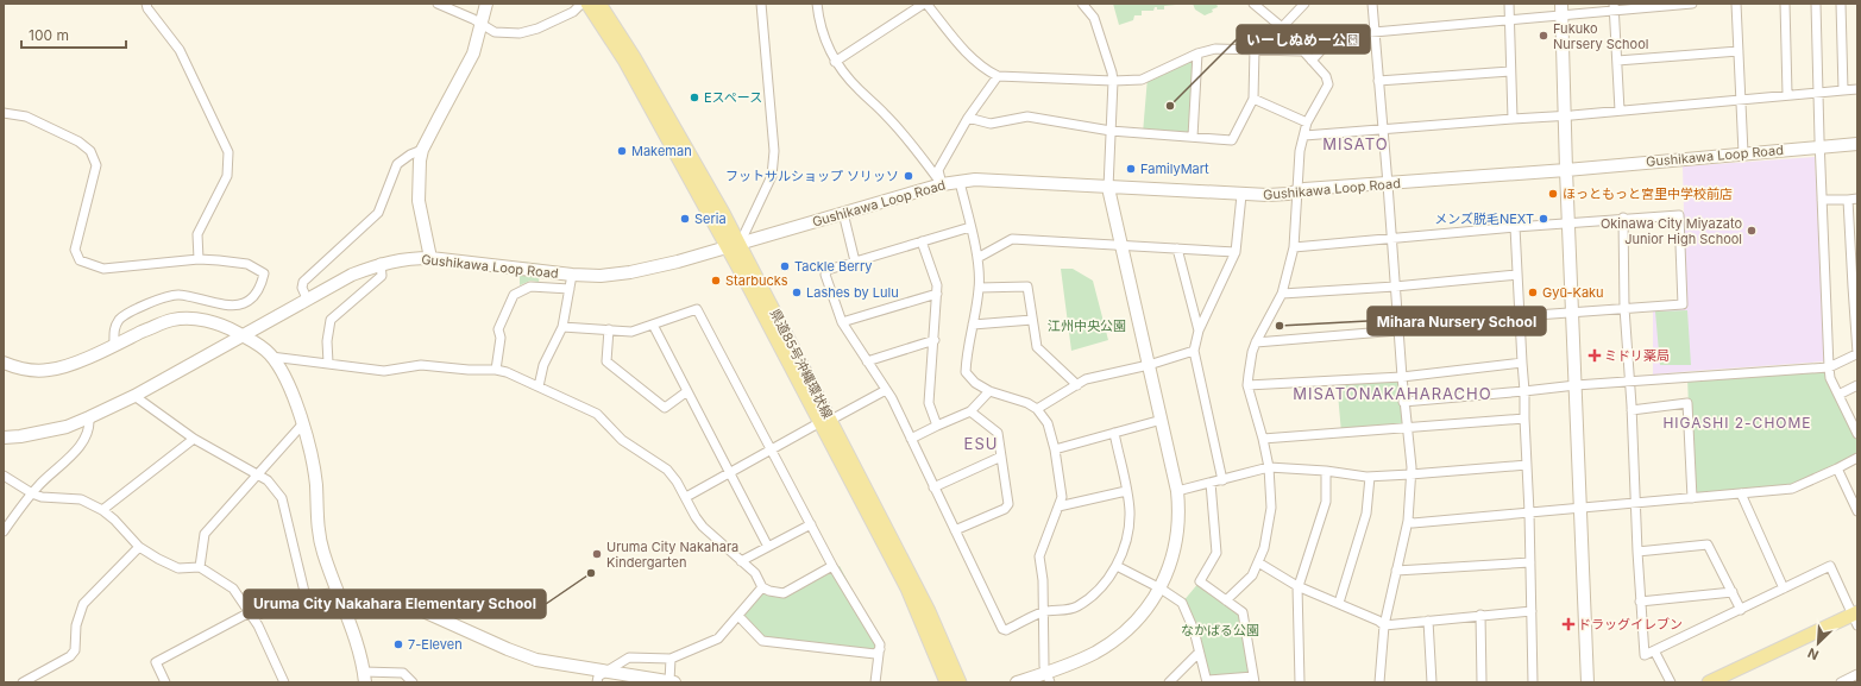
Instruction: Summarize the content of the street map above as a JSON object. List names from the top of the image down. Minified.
{"streets":{"main road":["Gushikawa Loop Road","県道85号沖縄環状線"]},"crossings":[["Gushikawa Loop Road","県道85号沖縄環状線"]],"districts":["MISATO","MISATONAKAHARACHO","HIGASHI 2-CHOME","ESU"],"parks":["江州中央公園","なかばる公園"],"places":{"other":["Fukuko Nursery School","Eスペース","いーしぬめー公園","Makeman","FamilyMart","フットサルショップ ソリッソ","ほっともっと宮里中学校前店","Seria","メンズ脱毛NEXT","Okinawa City Miyazato Junior High School","Tackle Berry","Starbucks","Lashes by Lulu","Gyū-Kaku","Mihara Nursery School","Uruma City Nakahara Kindergarten","Uruma City Nakahara Elementary School","7-Eleven"],"health":["ミドリ薬局","ドラッグイレブン"]},"scale_bar":"100 m","north":"bottom left"}
